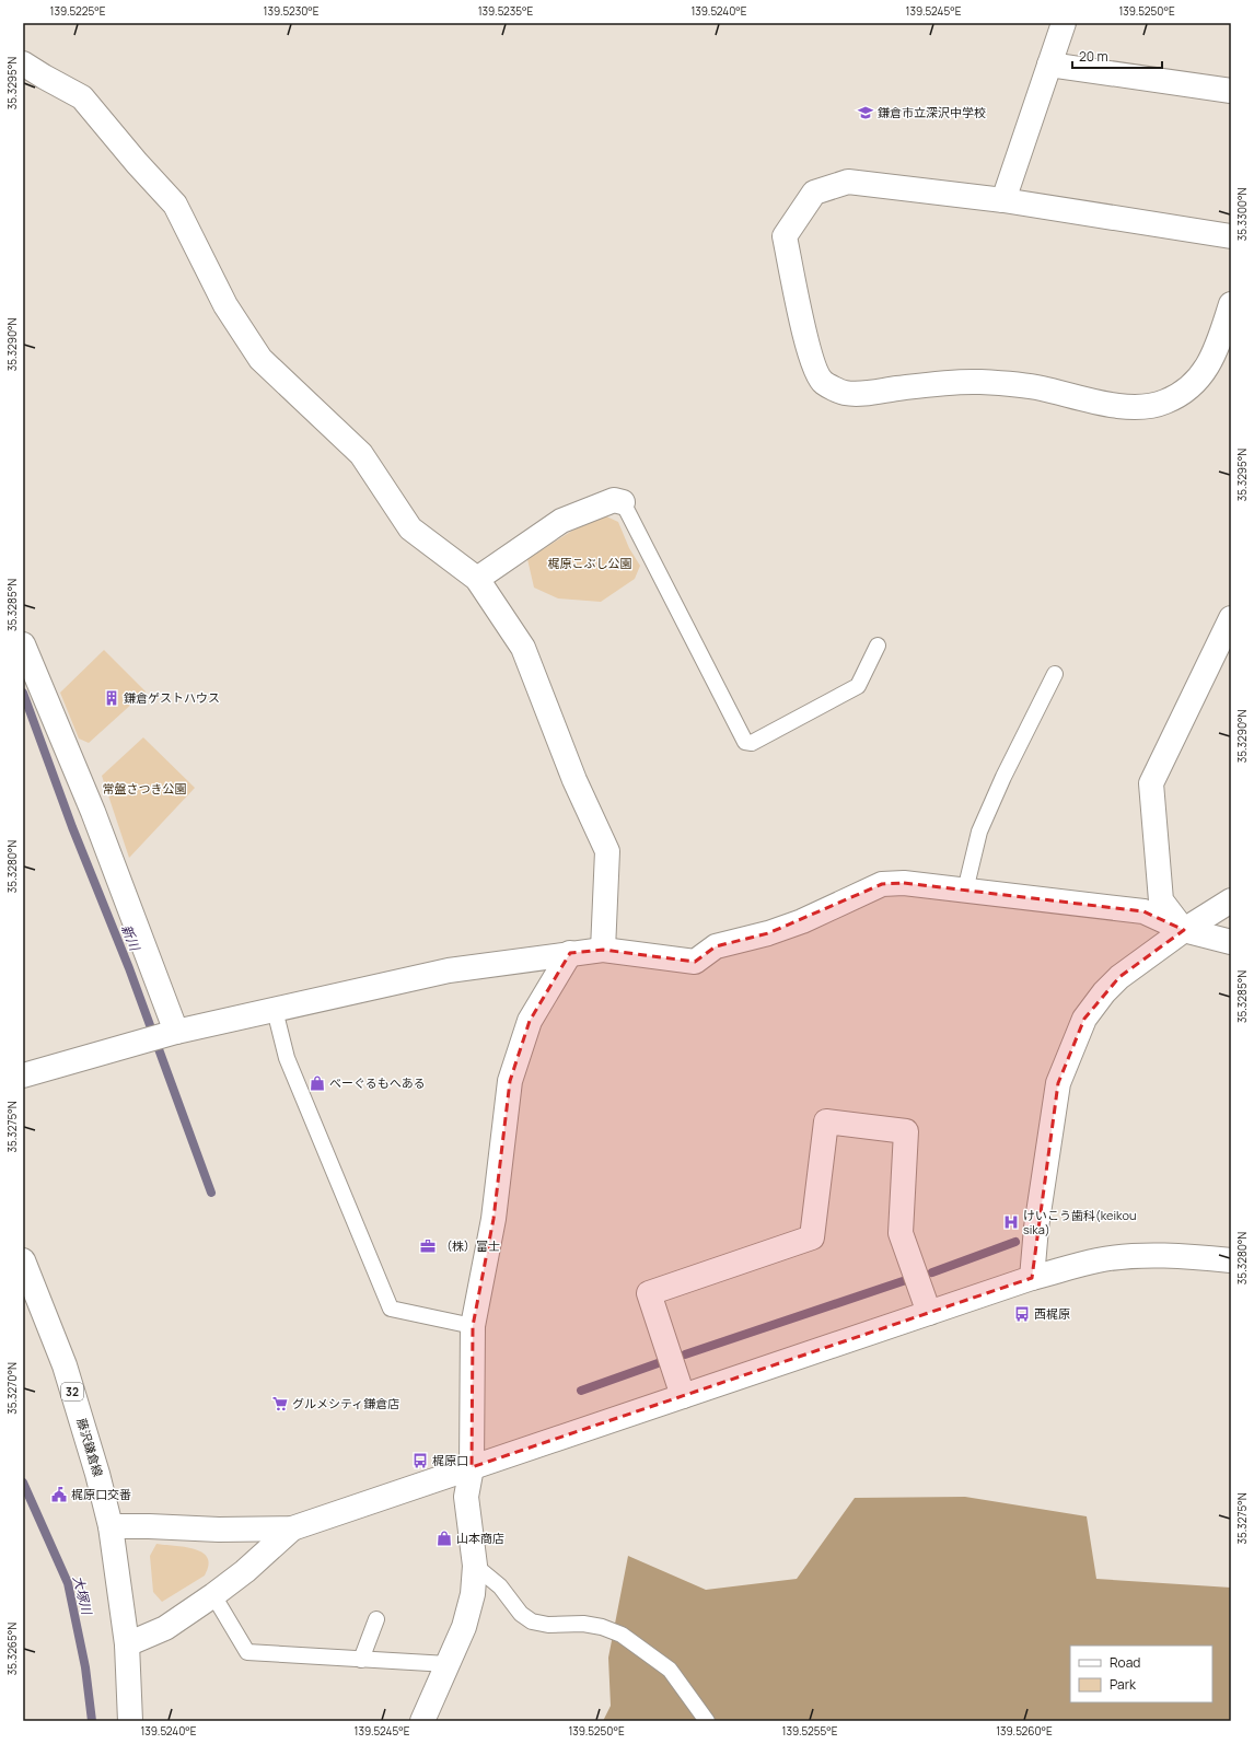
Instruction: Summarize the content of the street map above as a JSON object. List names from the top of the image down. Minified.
{"streets":{"street":["32","藤沢鎌倉線"]},"water":["新川","大塚川"],"parks":["梶原こぶし公園","常盤さつき公園"],"places":{"school or university":["鎌倉市立深沢中学校"],"building":["鎌倉ゲストハウス"],"shop":["べーぐるもへある","山本商店"],"hospital":["けいこう歯科(keikou sika)"],"office":["（株）富士"],"bus stop":["西梶原","梶原口"],"supermarket":["グルメシティ鎌倉店"],"public building":["梶原口交番"]},"legend":["Road","Park"],"scale_bar":"20 m","coordinates":["139.5225°E","139.5230°E","139.5235°E","139.5240°E","139.5245°E","139.5250°E","35.3295°N","35.3300°N","35.3290°N","35.3285°N","35.3280°N","35.3275°N","35.3270°N","35.3265°N","139.5255°E","139.5260°E"]}
